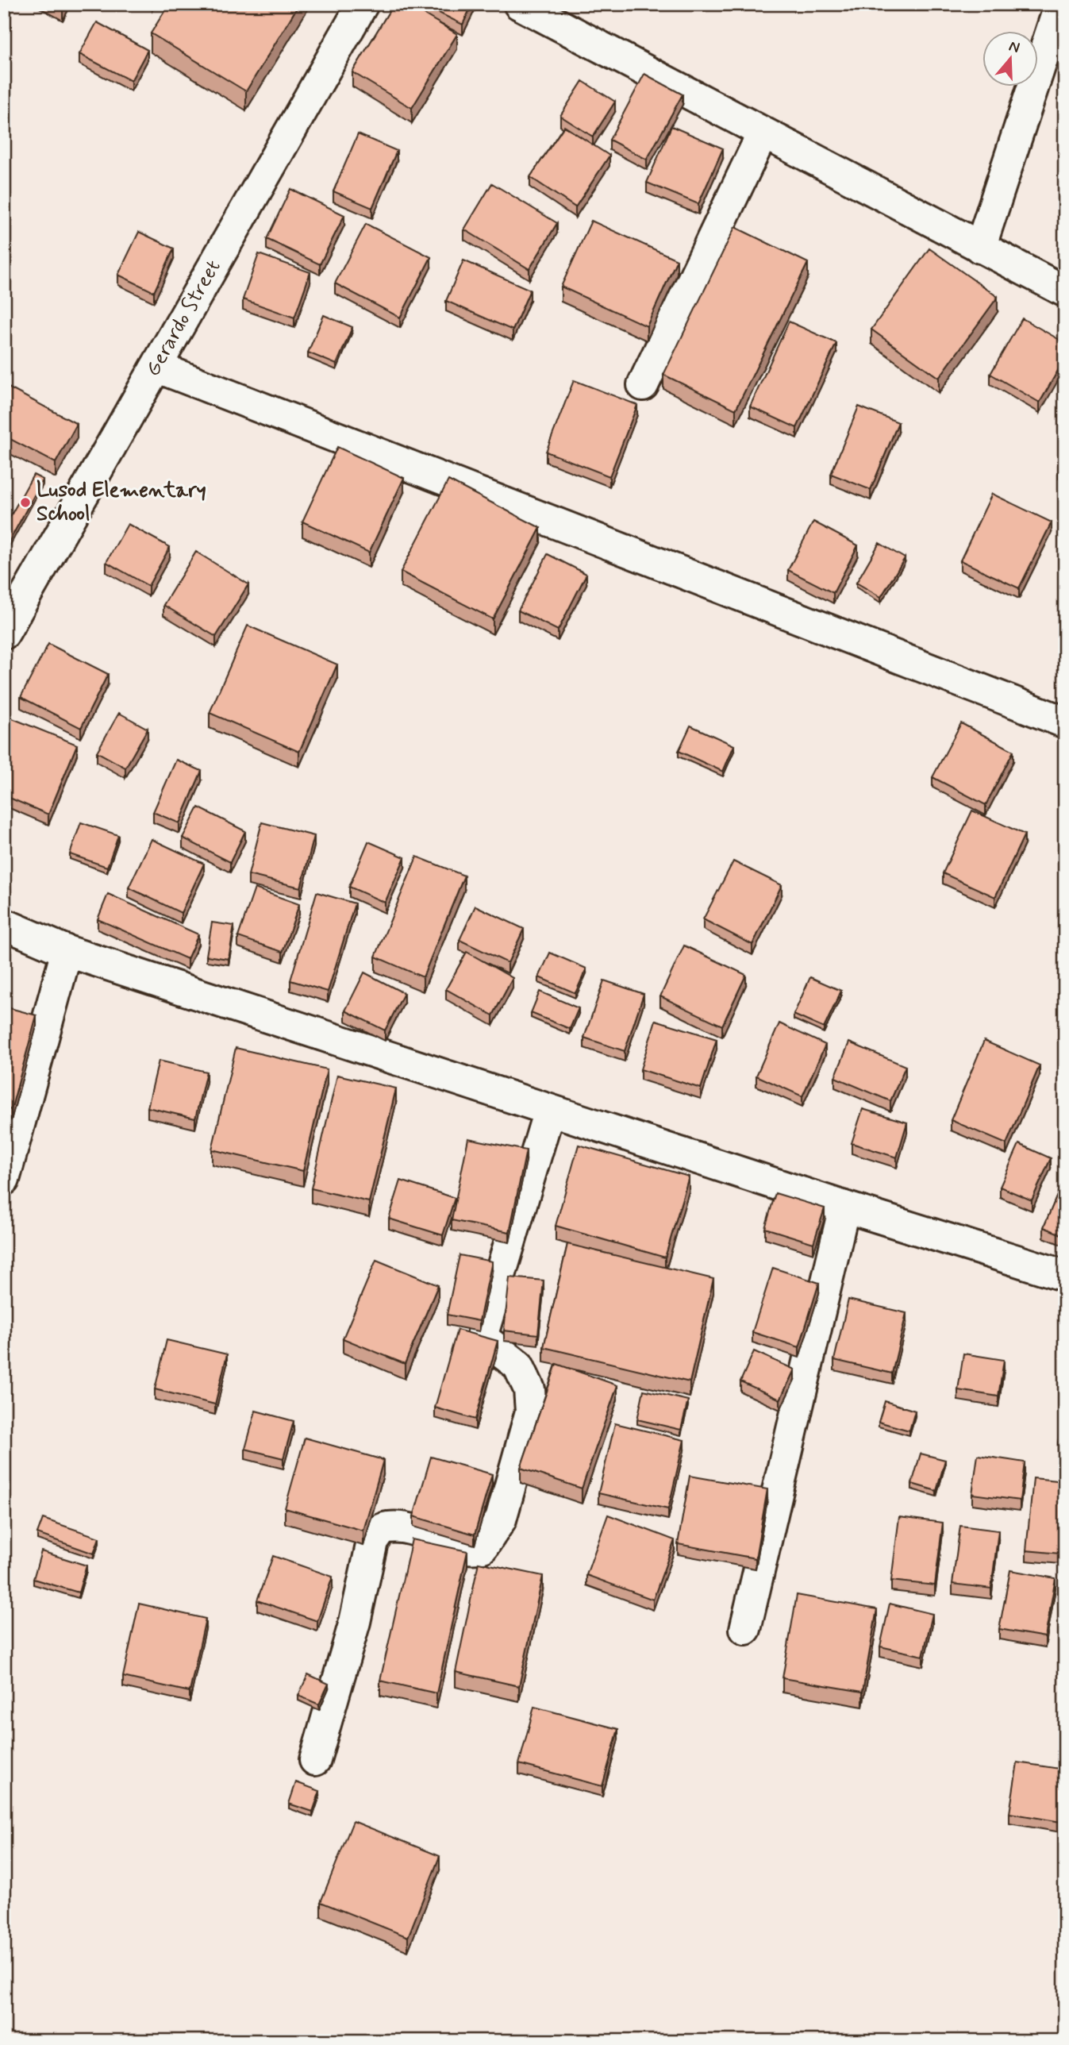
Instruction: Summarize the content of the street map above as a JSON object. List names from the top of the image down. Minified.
{"streets":{"street":["Gerardo Street"]},"places":["Lusod Elementary School"],"north":"top"}
